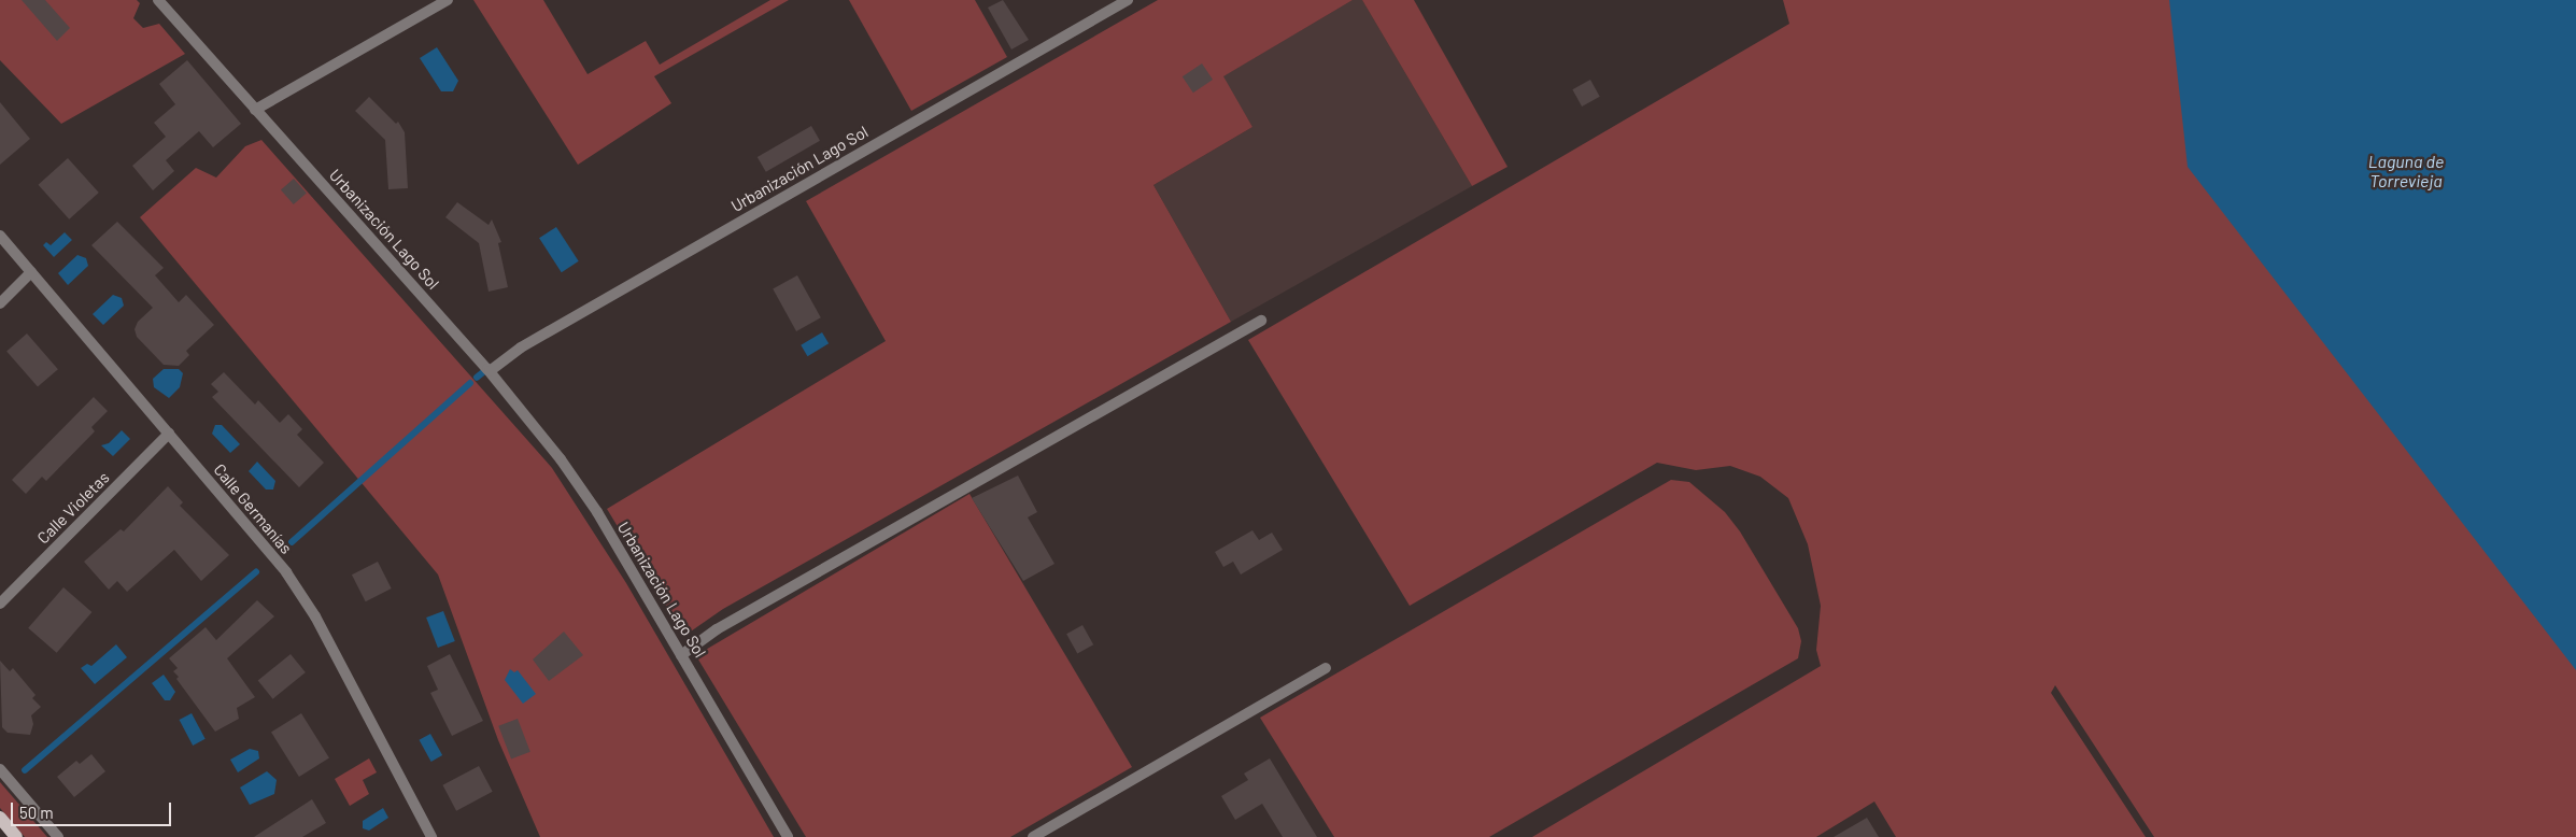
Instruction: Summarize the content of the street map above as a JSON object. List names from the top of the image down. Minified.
{"streets":{"street":["Urbanización Lago Sol","Calle Violetas","Calle Germanías"]},"crossings":[["Calle Violetas","Calle Germanías"]],"water":["Laguna de Torrevieja"],"scale_bar":"50 m"}
